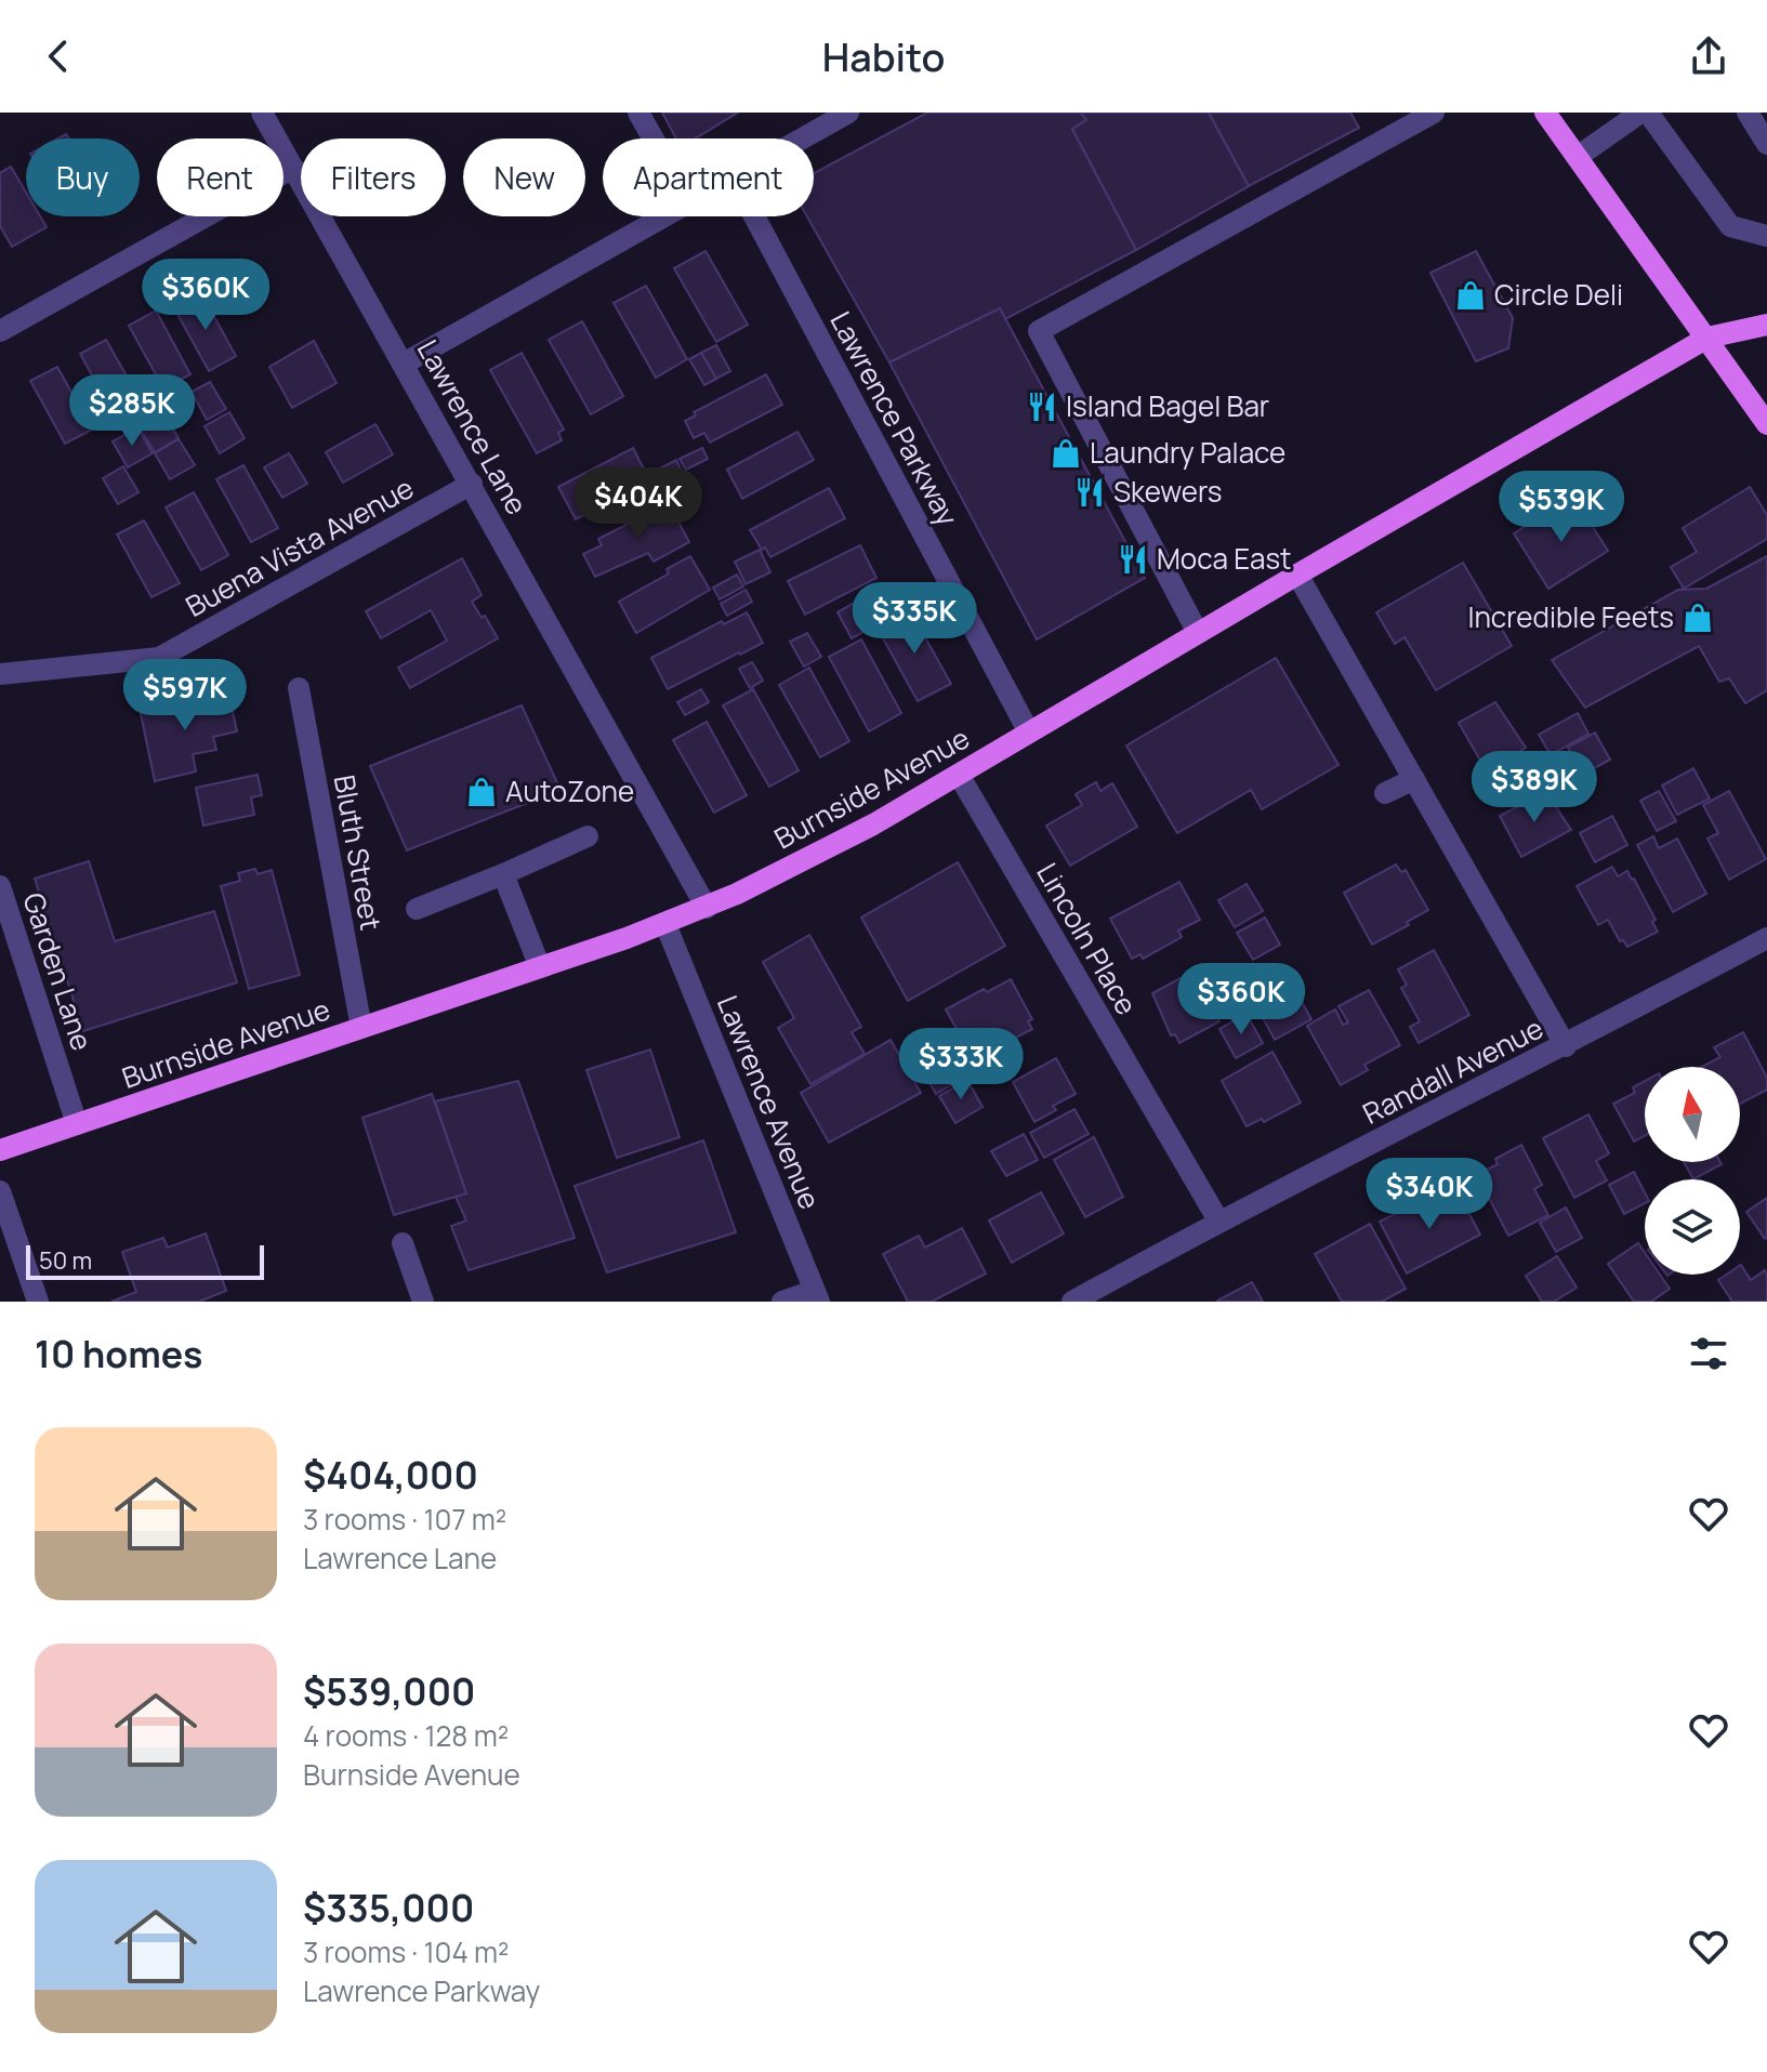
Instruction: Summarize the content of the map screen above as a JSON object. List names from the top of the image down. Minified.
{"streets":{"main road":["Burnside Avenue"],"street":["Lawrence Parkway","Lawrence Lane","Buena Vista Avenue","Bluth Street","Lincoln Place","Garden Lane","Randall Avenue","Lawrence Avenue"]},"crossings":[["Lawrence Parkway","Burnside Avenue"],["Lawrence Lane","Buena Vista Avenue"],["Lawrence Lane","Burnside Avenue"],["Burnside Avenue","Bluth Street"],["Burnside Avenue","Lincoln Place"],["Burnside Avenue","Garden Lane"],["Burnside Avenue","Lawrence Avenue"],["Lincoln Place","Randall Avenue"]],"places":{"shop":["Circle Deli","Laundry Palace","Incredible Feets","AutoZone"],"restaurant":["Island Bagel Bar","Skewers","Moca East"]},"scale_bar":"50 m","north":"top","page":{"header":"Habito","chip":["Buy","Rent","Filters","New","Apartment"],"price":["$360K","$285K","$404K","$539K","$335K","$597K","$389K","$360K","$333K","$340K"],"scale":"50 m","heading":"10 homes","list":[{"name":"$404,000","note":"3 rooms · 107 m² · Lawrence Lane"},{"name":"$539,000","note":"4 rooms · 128 m² · Burnside Avenue"},{"name":"$335,000","note":"3 rooms · 104 m² · Lawrence Parkway"}]}}
